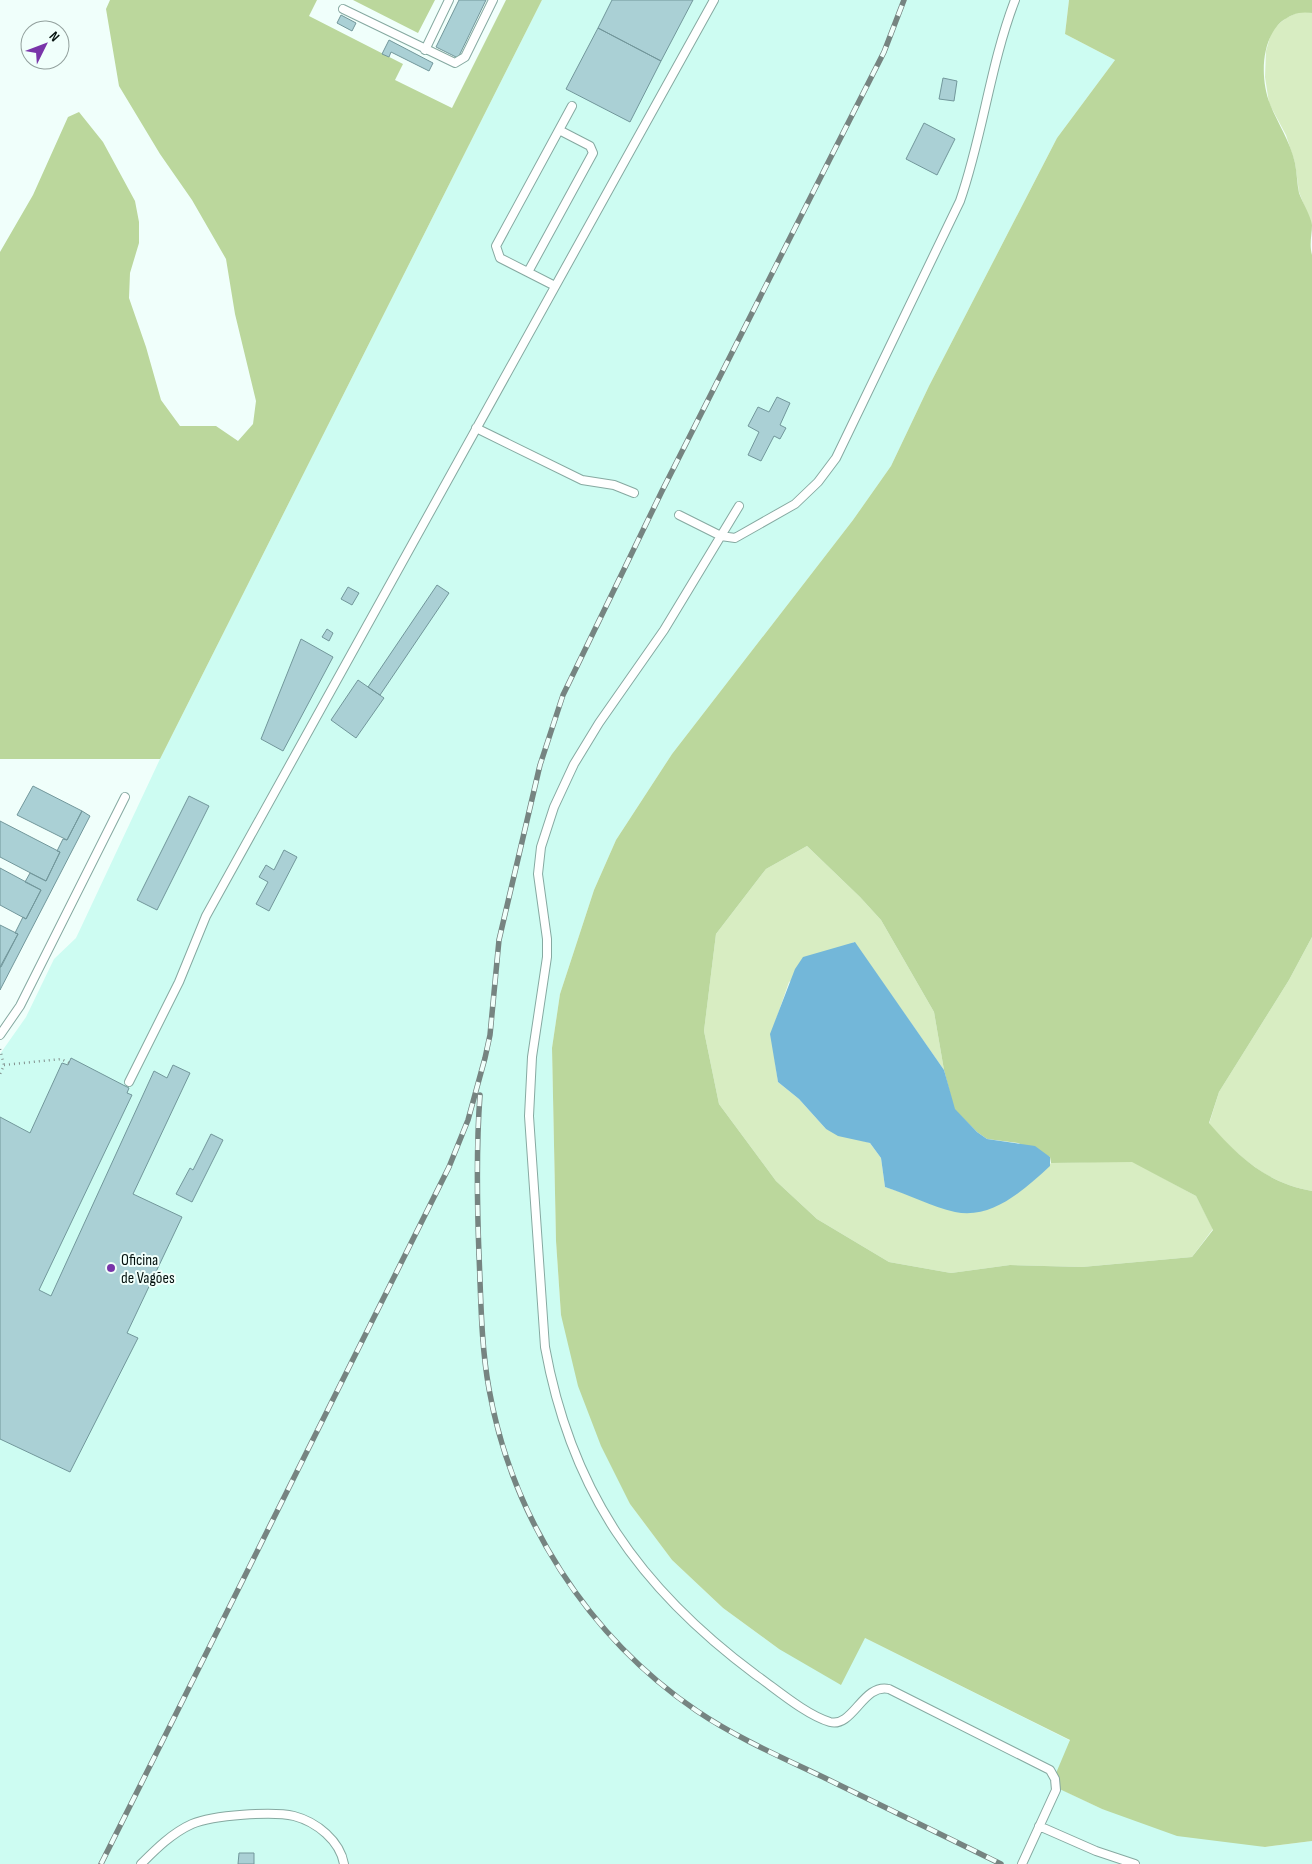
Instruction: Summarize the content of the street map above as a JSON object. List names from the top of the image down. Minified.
{"places":["Oficina de Vagões"],"north":"top right"}
